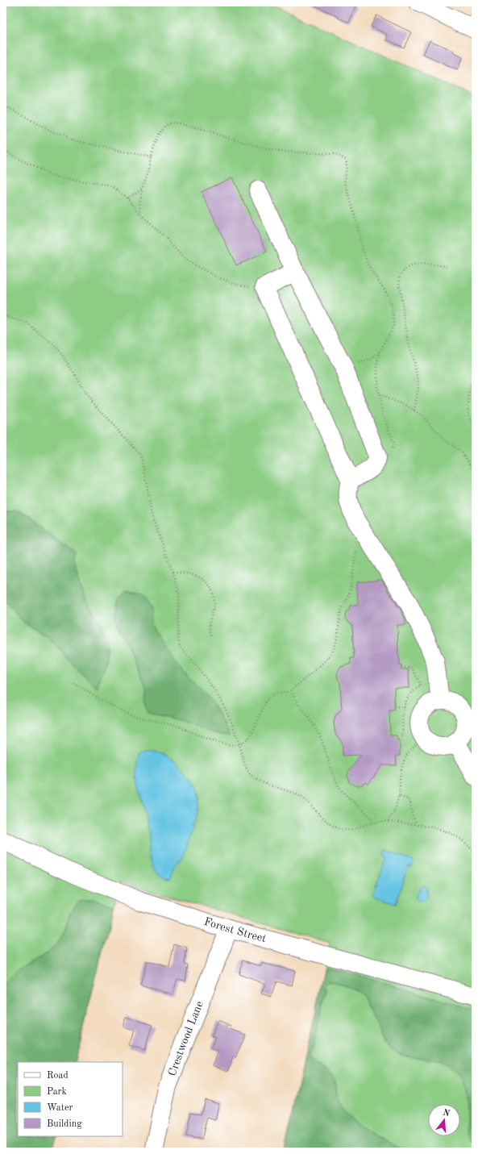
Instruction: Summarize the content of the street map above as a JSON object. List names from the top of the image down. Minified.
{"streets":{"street":["Forest Street","Crestwood Lane"]},"crossings":[["Forest Street","Crestwood Lane"]],"legend":["Road","Park","Water","Building"],"north":"top"}
